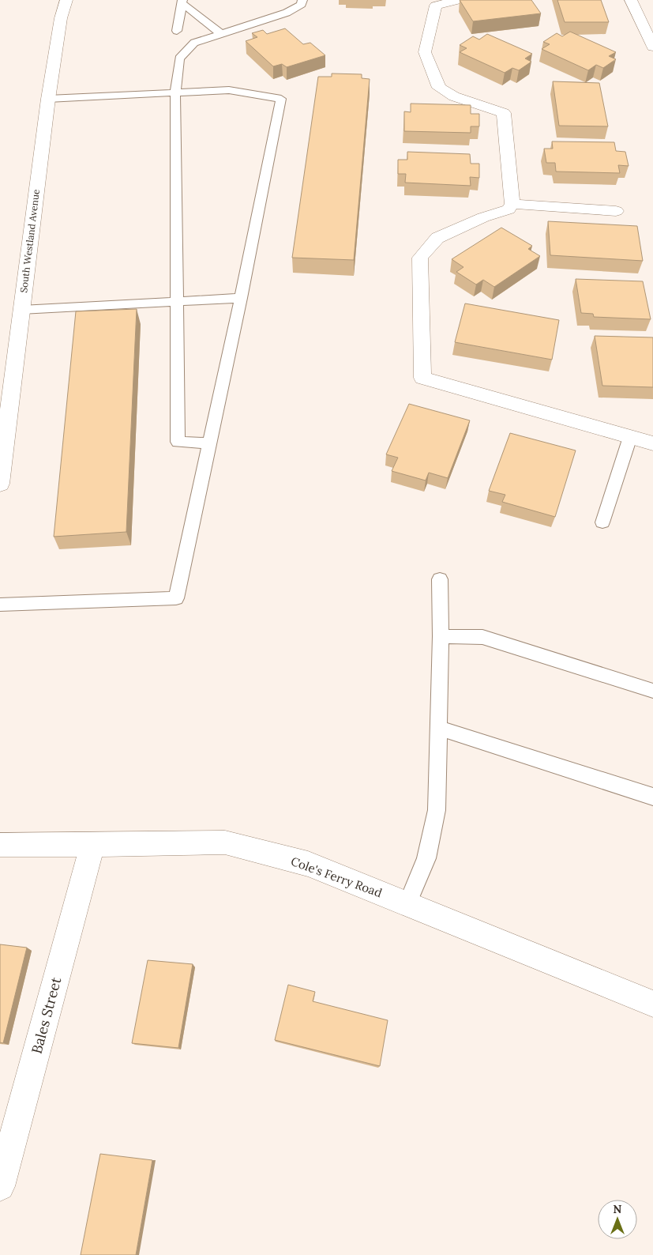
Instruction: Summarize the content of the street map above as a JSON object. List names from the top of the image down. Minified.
{"streets":{"street":["South Westland Avenue","Cole's Ferry Road","Bales Street"]},"crossings":[["Cole's Ferry Road","Bales Street"]],"north":"top"}
